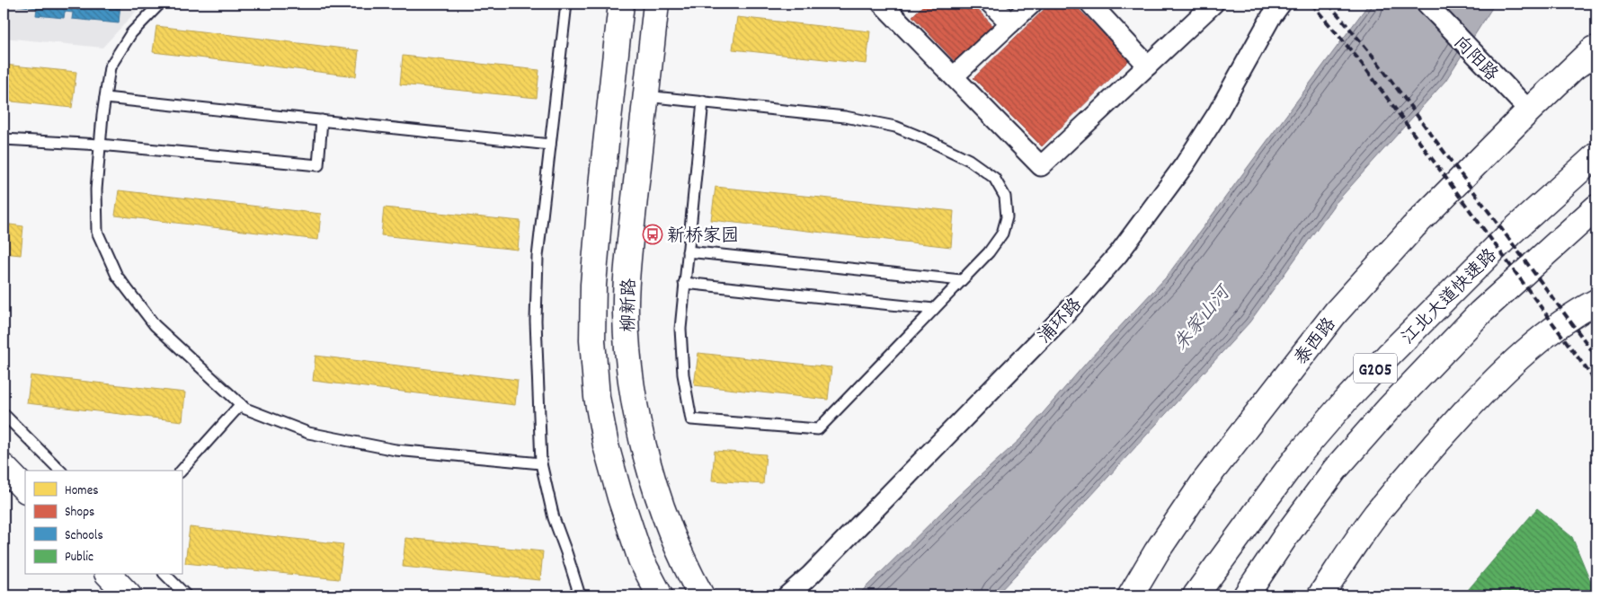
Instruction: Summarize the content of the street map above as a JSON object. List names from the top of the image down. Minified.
{"streets":{"main road":["江北大道快速路","柳新路","泰西路","G205"],"street":["向阳路","浦环路"]},"crossings":[["向阳路","泰西路"]],"water":["朱家山河"],"places":{"bus stop":["新桥家园"]},"legend":["Homes","Shops","Schools","Public"]}
